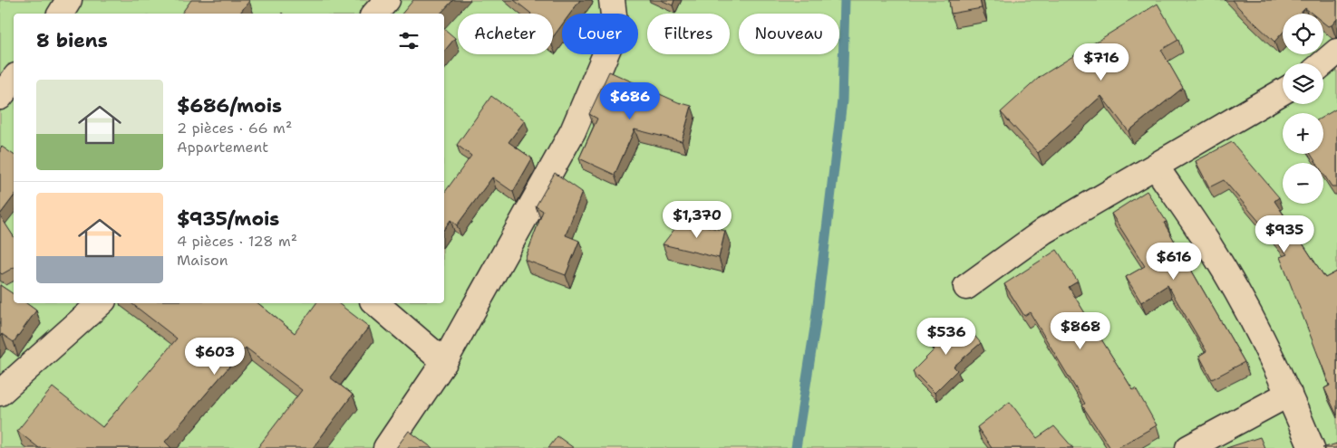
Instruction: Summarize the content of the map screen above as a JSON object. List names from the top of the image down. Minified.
{"page":{"map_buttons":["+","−"],"chip":["Acheter","Louer","Filtres","Nouveau"],"heading":"8 biens","price":["$716","$686","$1,370","$935","$616","$868","$536","$603"],"list":[{"name":"$686/mois","note":"2 pièces · 66 m² · Appartement"},{"name":"$935/mois","note":"4 pièces · 128 m² · Maison"}]}}
